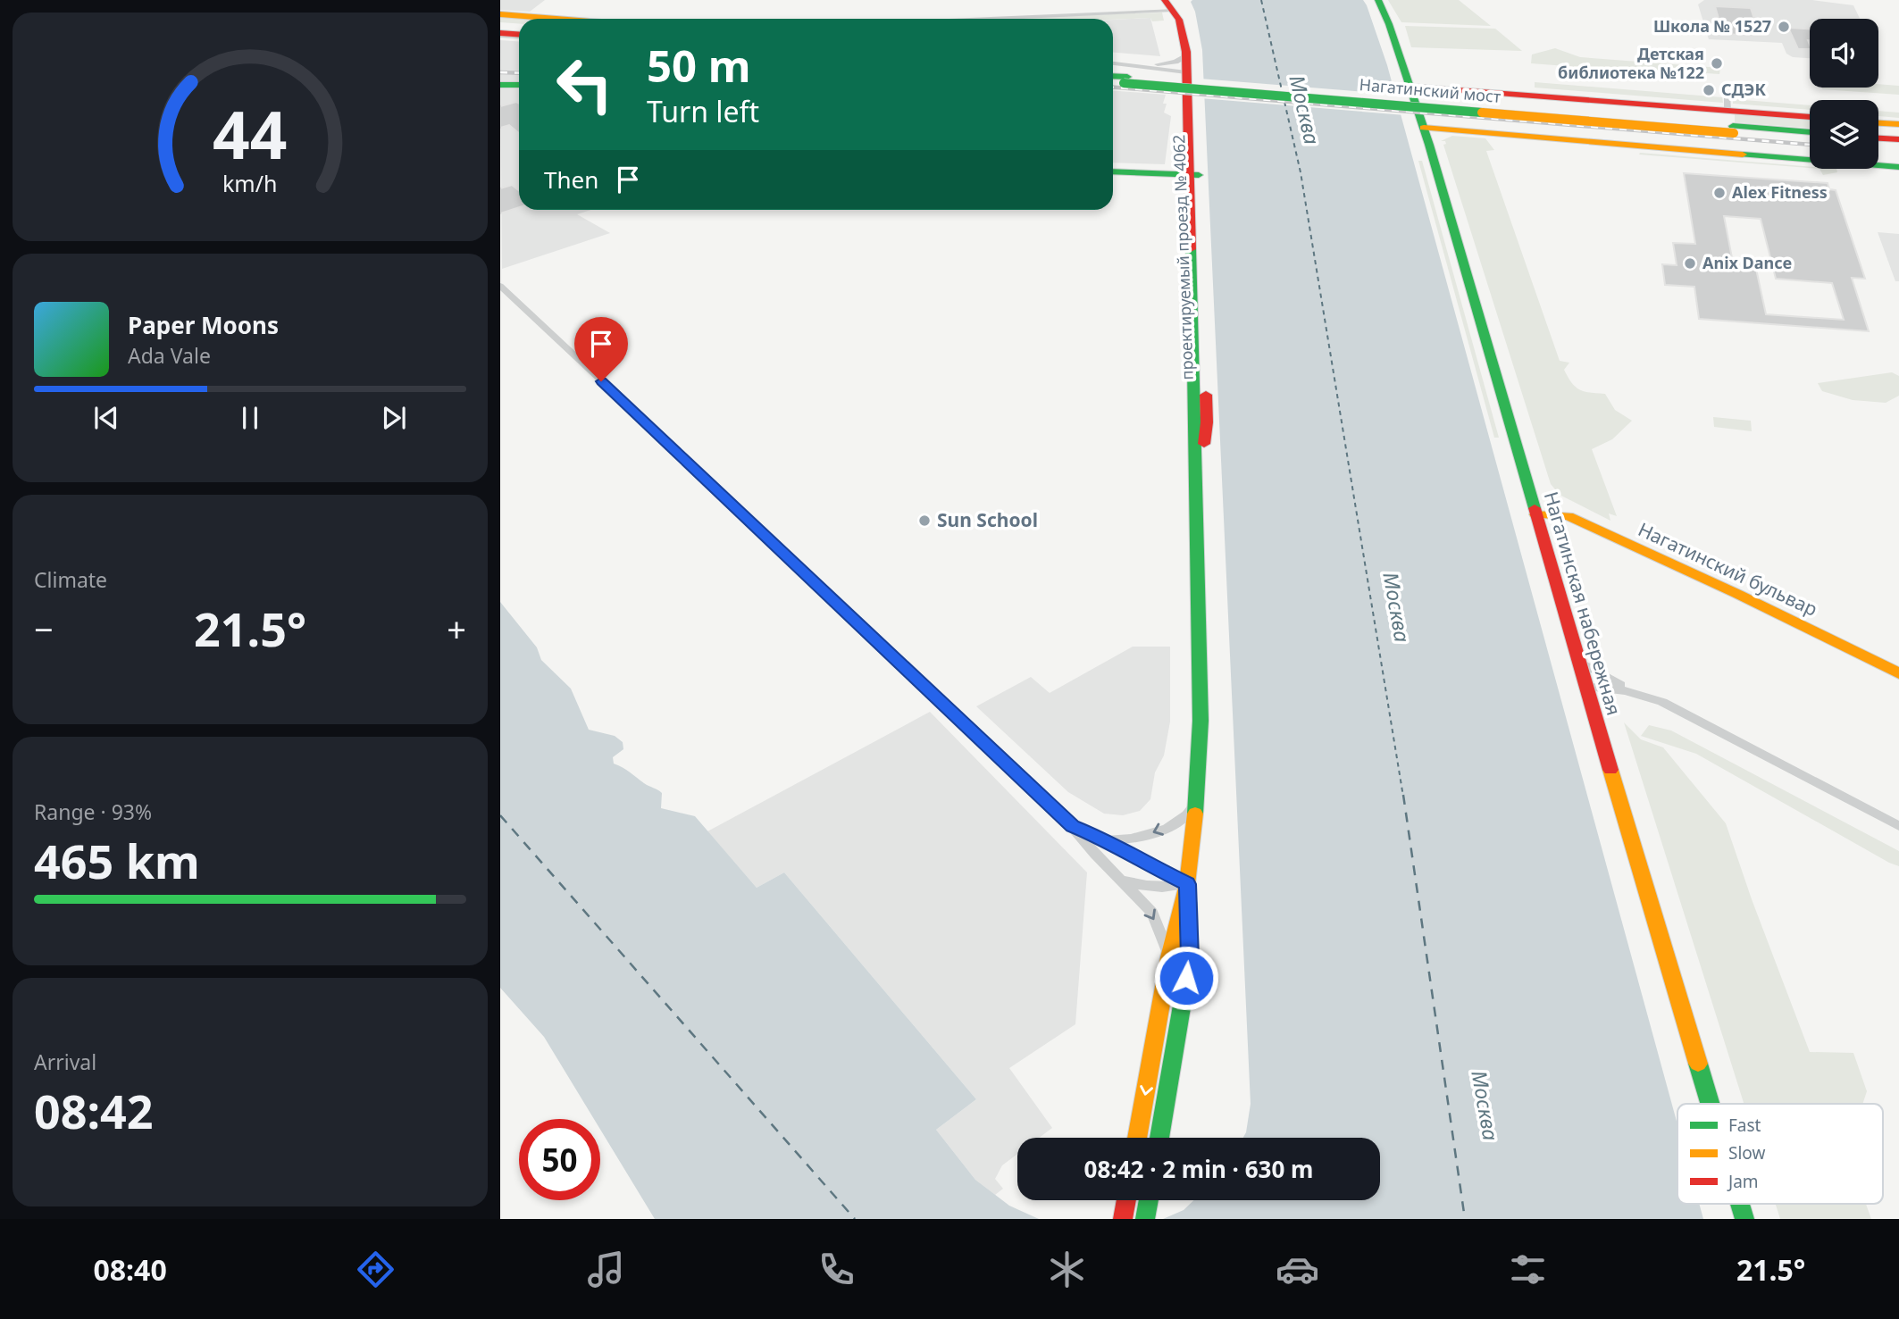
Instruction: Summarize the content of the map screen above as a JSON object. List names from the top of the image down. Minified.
{"streets":{"main road":["Нагатинский мост","проектируемый проезд № 4062","Нагатинский бульвар","Нагатинская набережная"]},"crossings":[["Нагатинский бульвар","Нагатинская набережная"]],"water":["Москва"],"places":["Школа № 1527","Детская библиотека №122","СДЭК","Alex Fitness","Anix Dance","Sun School"],"legend":["Fast","Slow","Jam"],"page":{"turn":["50 m","Turn left"],"then":"Then","song":["Paper Moons","Ada Vale"],"tile":["Climate",["Range · 93%","465 km"],["Arrival","08:42"]],"heat":["−","21.5°","+"],"limit":"50","trip":"08:42 · 2 min · 630 m","tabs":["08:40","21.5°"],"gauge":["44","km/h"]}}
